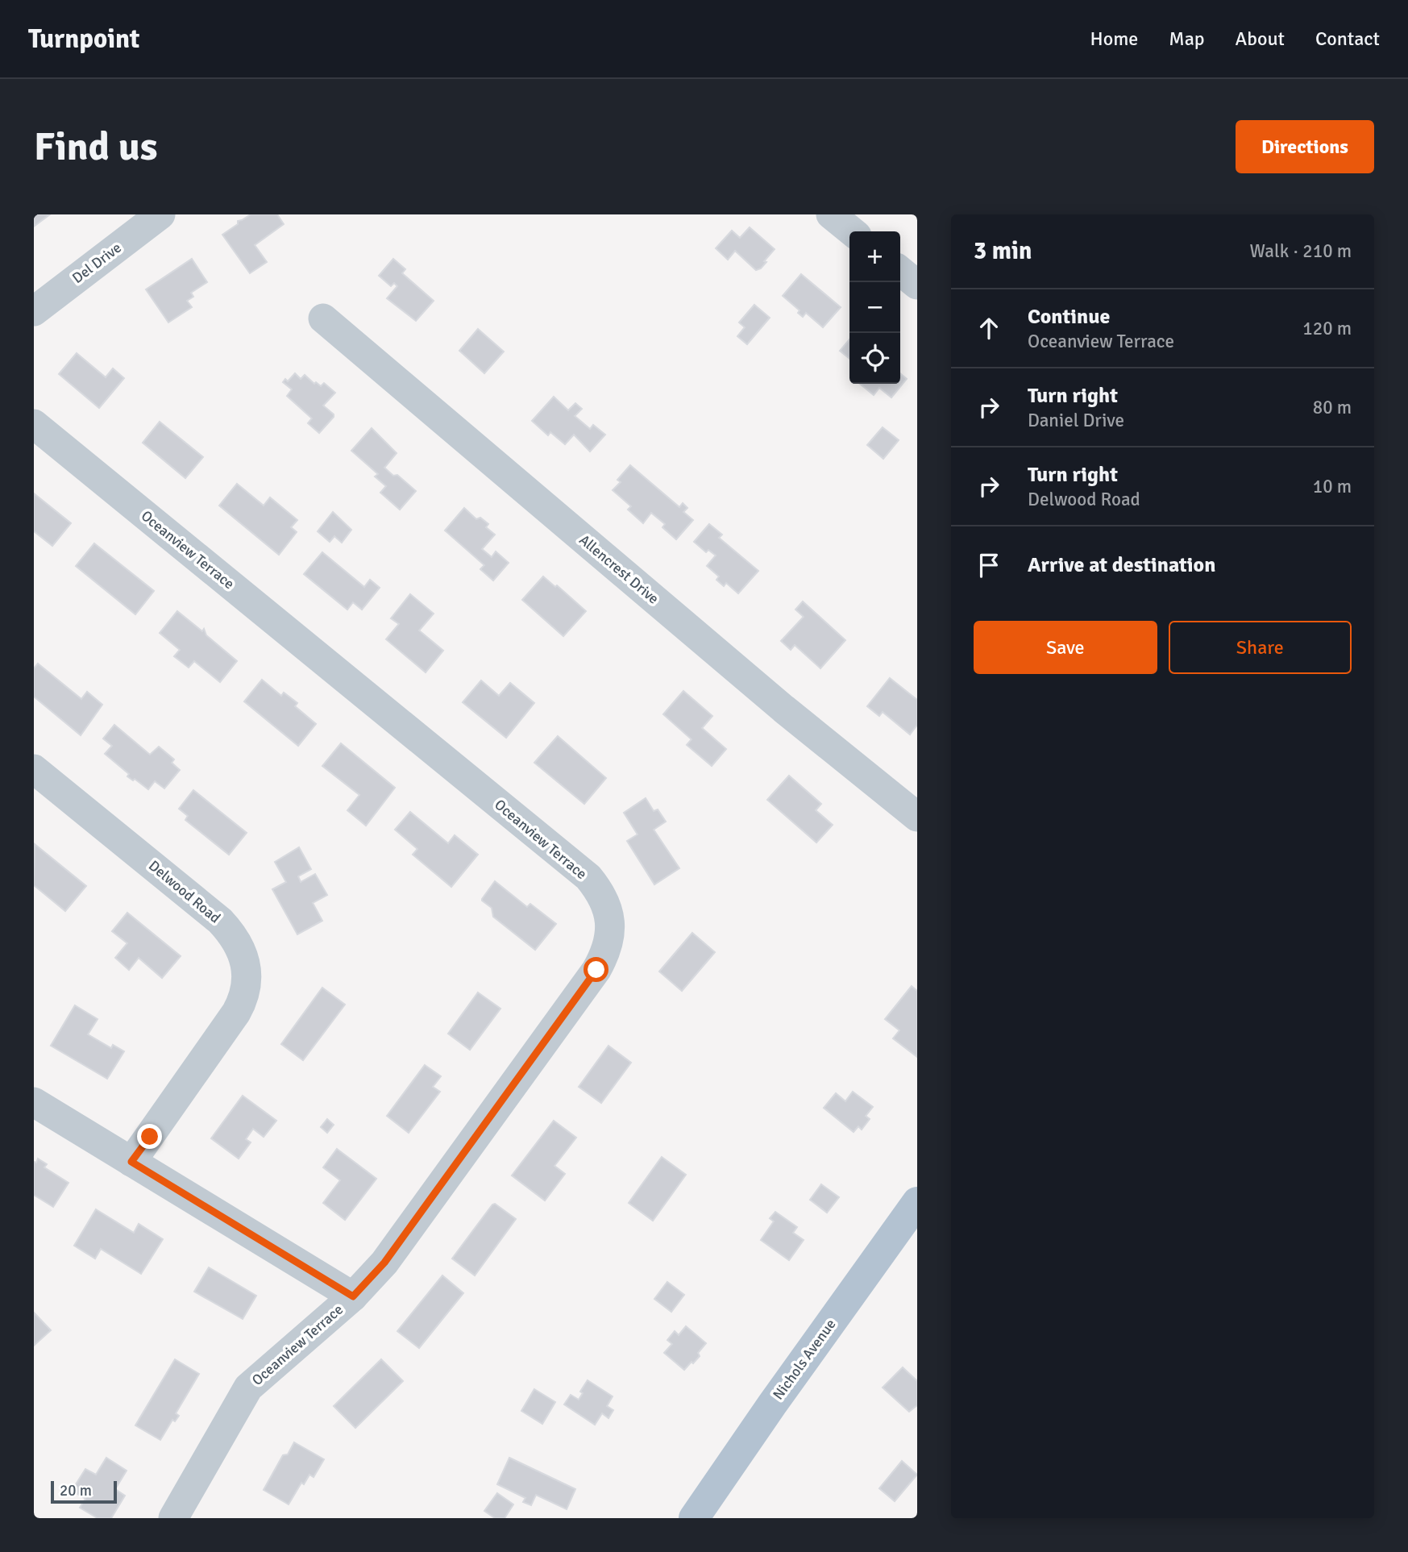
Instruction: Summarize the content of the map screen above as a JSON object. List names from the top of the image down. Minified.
{"streets":{"main road":["Nichols Avenue"],"street":["Del Drive","Oceanview Terrace","Allencrest Drive","Delwood Road"]},"scale_bar":"20 m","page":{"header":"Turnpoint","nav":["Home","Map","About","Contact"],"buttons":["Directions",["Save","Share"]],"title":"Find us","heading":["3 min","Walk · 210 m"],"map_buttons":["+","−"],"list":[["Continue","Oceanview Terrace","120 m"],["Turn right","Daniel Drive","80 m"],["Turn right","Delwood Road","10 m"],"Arrive at destination"],"scale":"20 m"}}
